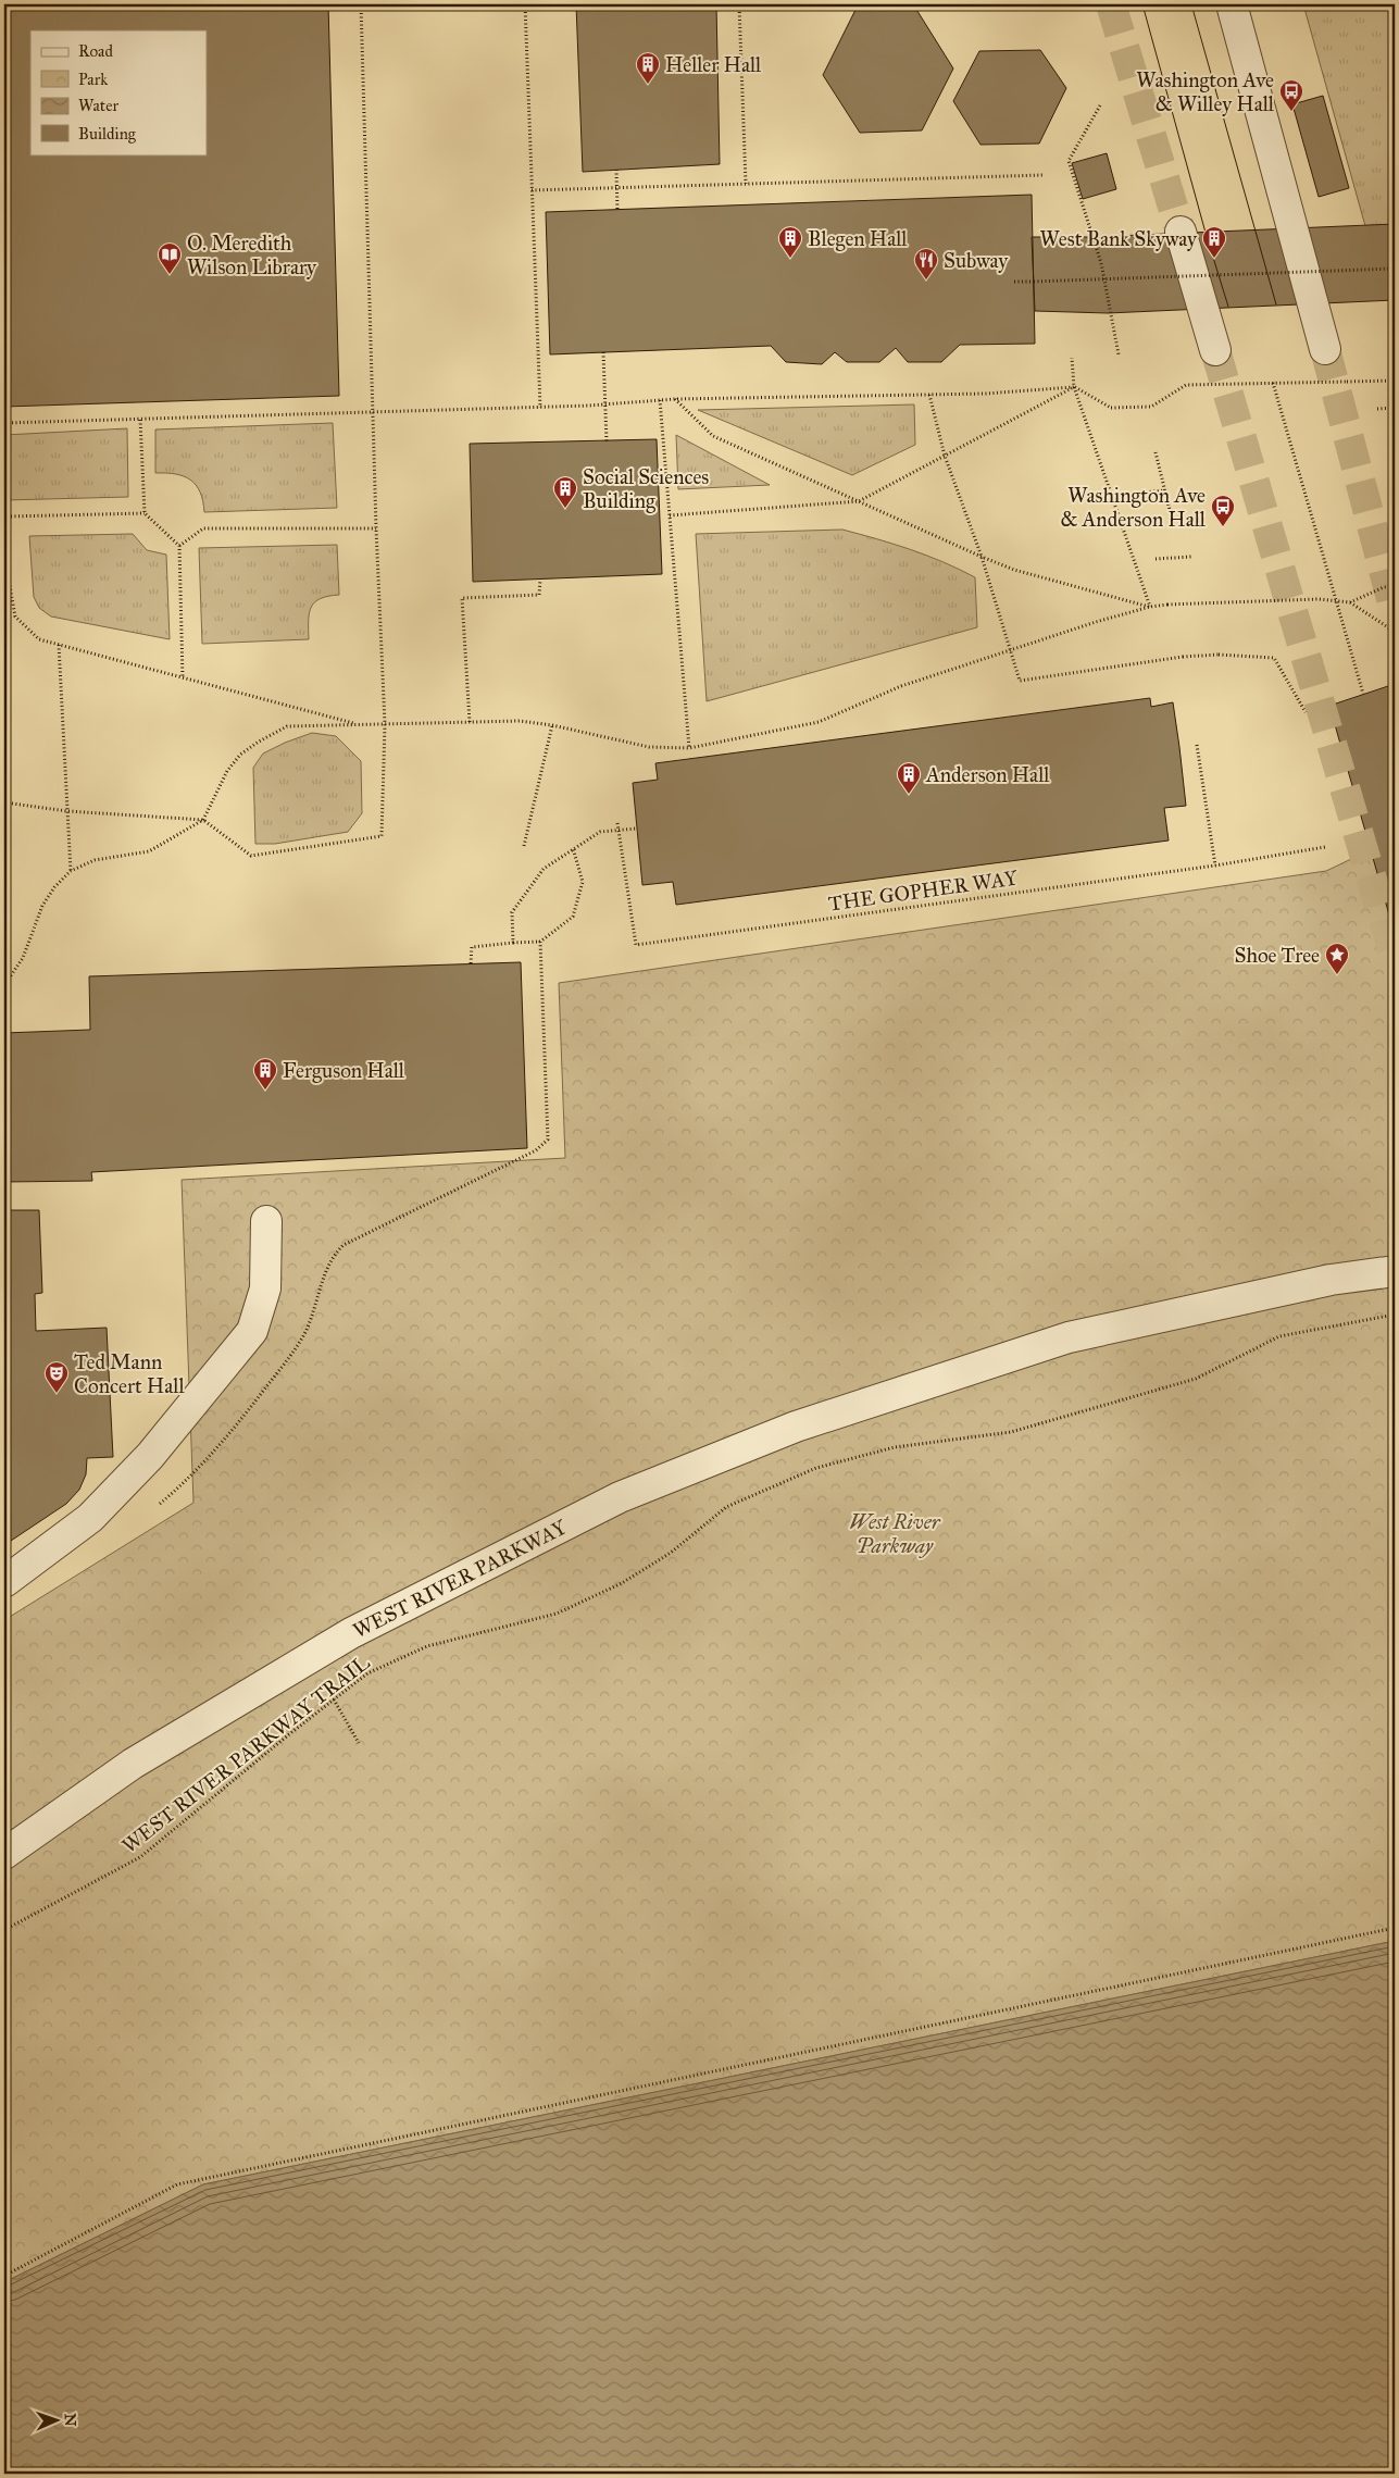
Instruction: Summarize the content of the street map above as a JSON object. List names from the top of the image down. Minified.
{"streets":{"street":["WEST RIVER PARKWAY"],"path":["THE GOPHER WAY","WEST RIVER PARKWAY TRAIL"]},"parks":["West River Parkway"],"places":{"building":["Heller Hall","Blegen Hall","West Bank Skyway","Social Sciences Building","Anderson Hall","Ferguson Hall"],"bus stop":["Washington Ave & Willey Hall","Washington Ave & Anderson Hall"],"library":["O. Meredith Wilson Library"],"restaurant":["Subway"],"place":["Shoe Tree"],"theatre":["Ted Mann Concert Hall"]},"legend":["Road","Park","Water","Building"],"north":"right"}
